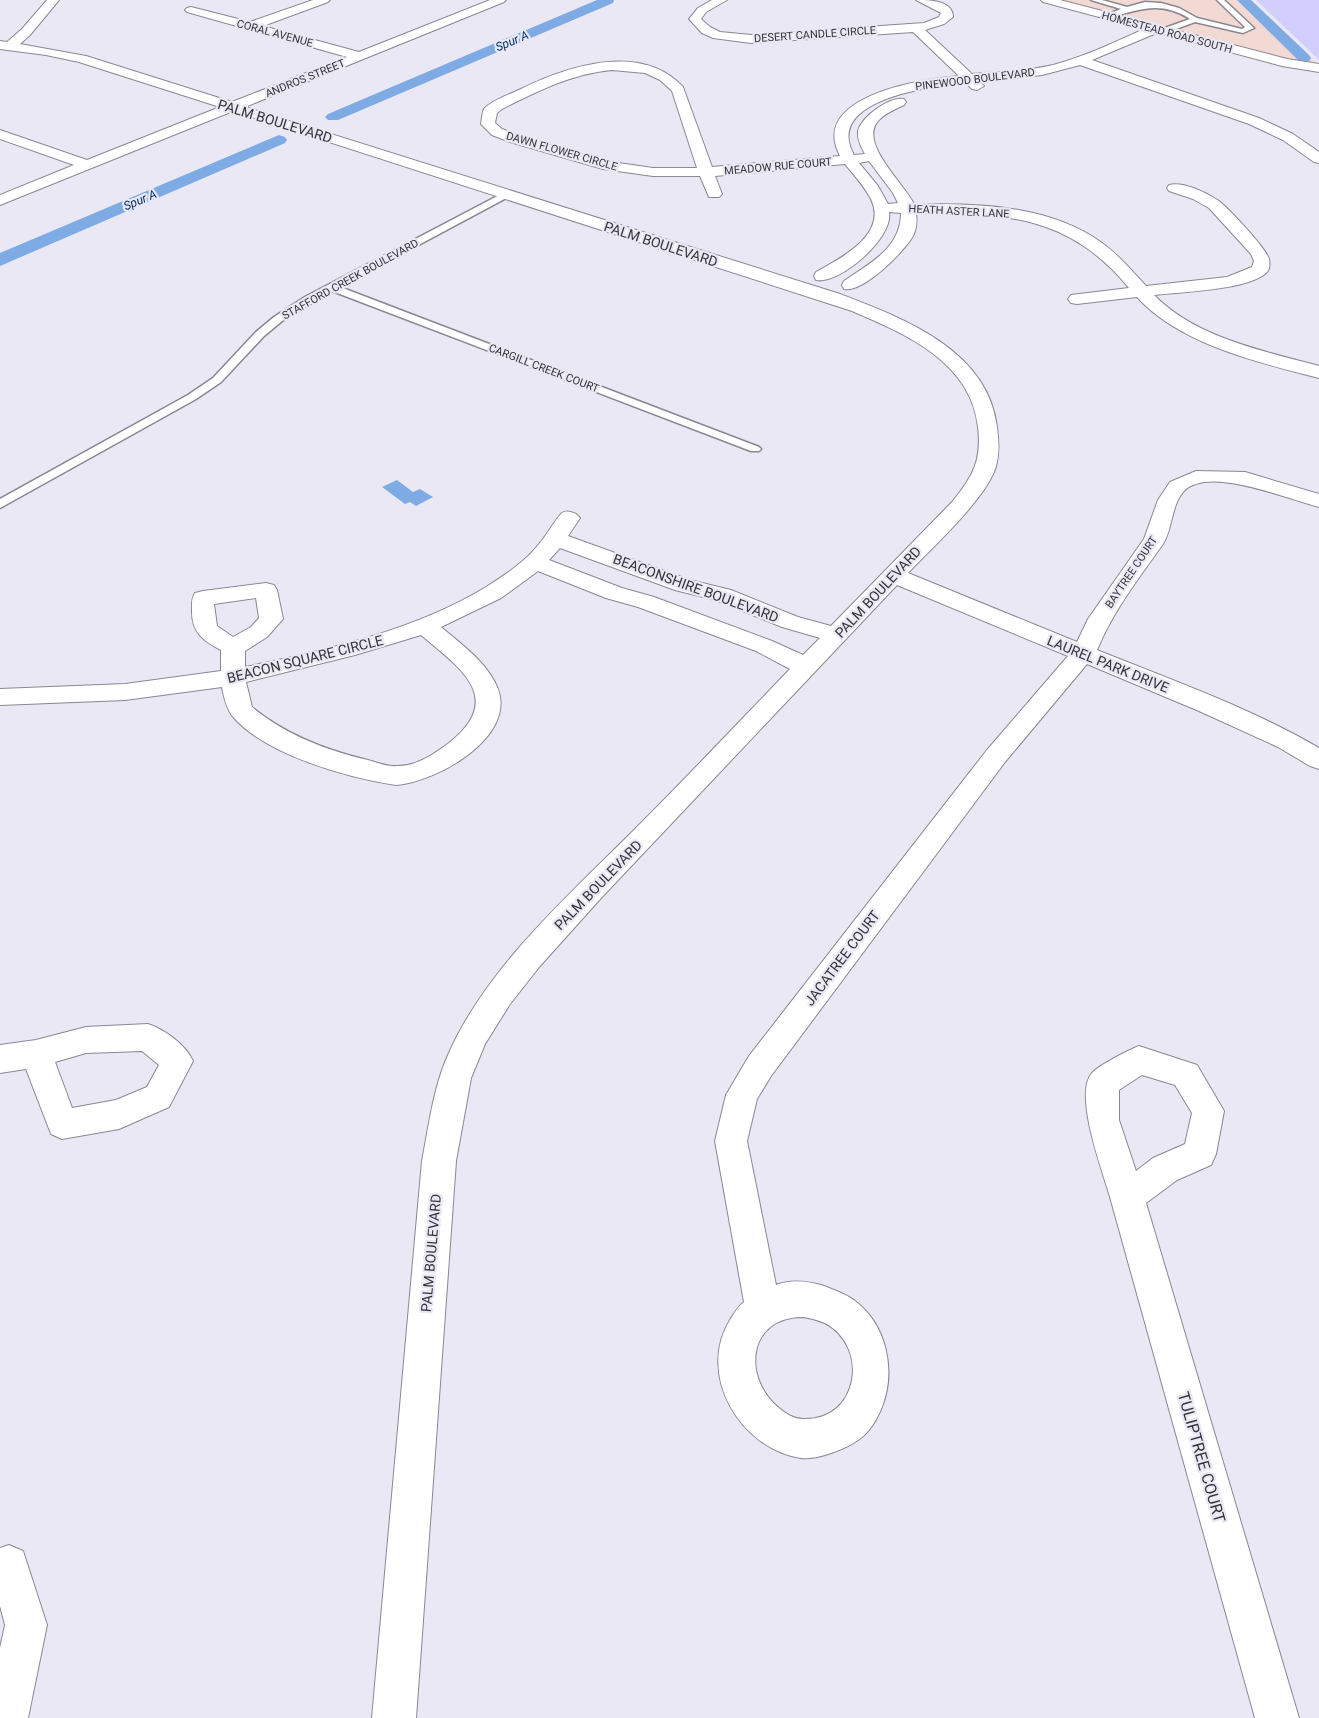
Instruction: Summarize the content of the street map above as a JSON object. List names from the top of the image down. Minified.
{"streets":{"street":["HOMESTEAD ROAD SOUTH","CORAL AVENUE","DESERT CANDLE CIRCLE","ANDROS STREET","PINEWOOD BOULEVARD","PALM BOULEVARD","DAWN FLOWER CIRCLE","MEADOW RUE COURT","HEATH ASTER LANE","BAYTREE COURT","BEACONSHIRE BOULEVARD","BEACON SQUARE CIRCLE","LAUREL PARK DRIVE","JACATREE COURT","TULIPTREE COURT"],"lane":["STAFFORD CREEK BOULEVARD","CARGILL CREEK COURT"]},"crossings":[["HOMESTEAD ROAD SOUTH","PINEWOOD BOULEVARD"],["CORAL AVENUE","ANDROS STREET"],["ANDROS STREET","PALM BOULEVARD"],["PINEWOOD BOULEVARD","MEADOW RUE COURT"],["PINEWOOD BOULEVARD","HEATH ASTER LANE"],["PALM BOULEVARD","STAFFORD CREEK BOULEVARD"],["PALM BOULEVARD","BEACONSHIRE BOULEVARD"],["PALM BOULEVARD","LAUREL PARK DRIVE"],["DAWN FLOWER CIRCLE","MEADOW RUE COURT"],["STAFFORD CREEK BOULEVARD","CARGILL CREEK COURT"],["BAYTREE COURT","LAUREL PARK DRIVE"],["BAYTREE COURT","JACATREE COURT"],["BEACONSHIRE BOULEVARD","BEACON SQUARE CIRCLE"],["LAUREL PARK DRIVE","JACATREE COURT"]],"water":["Spur A"]}
